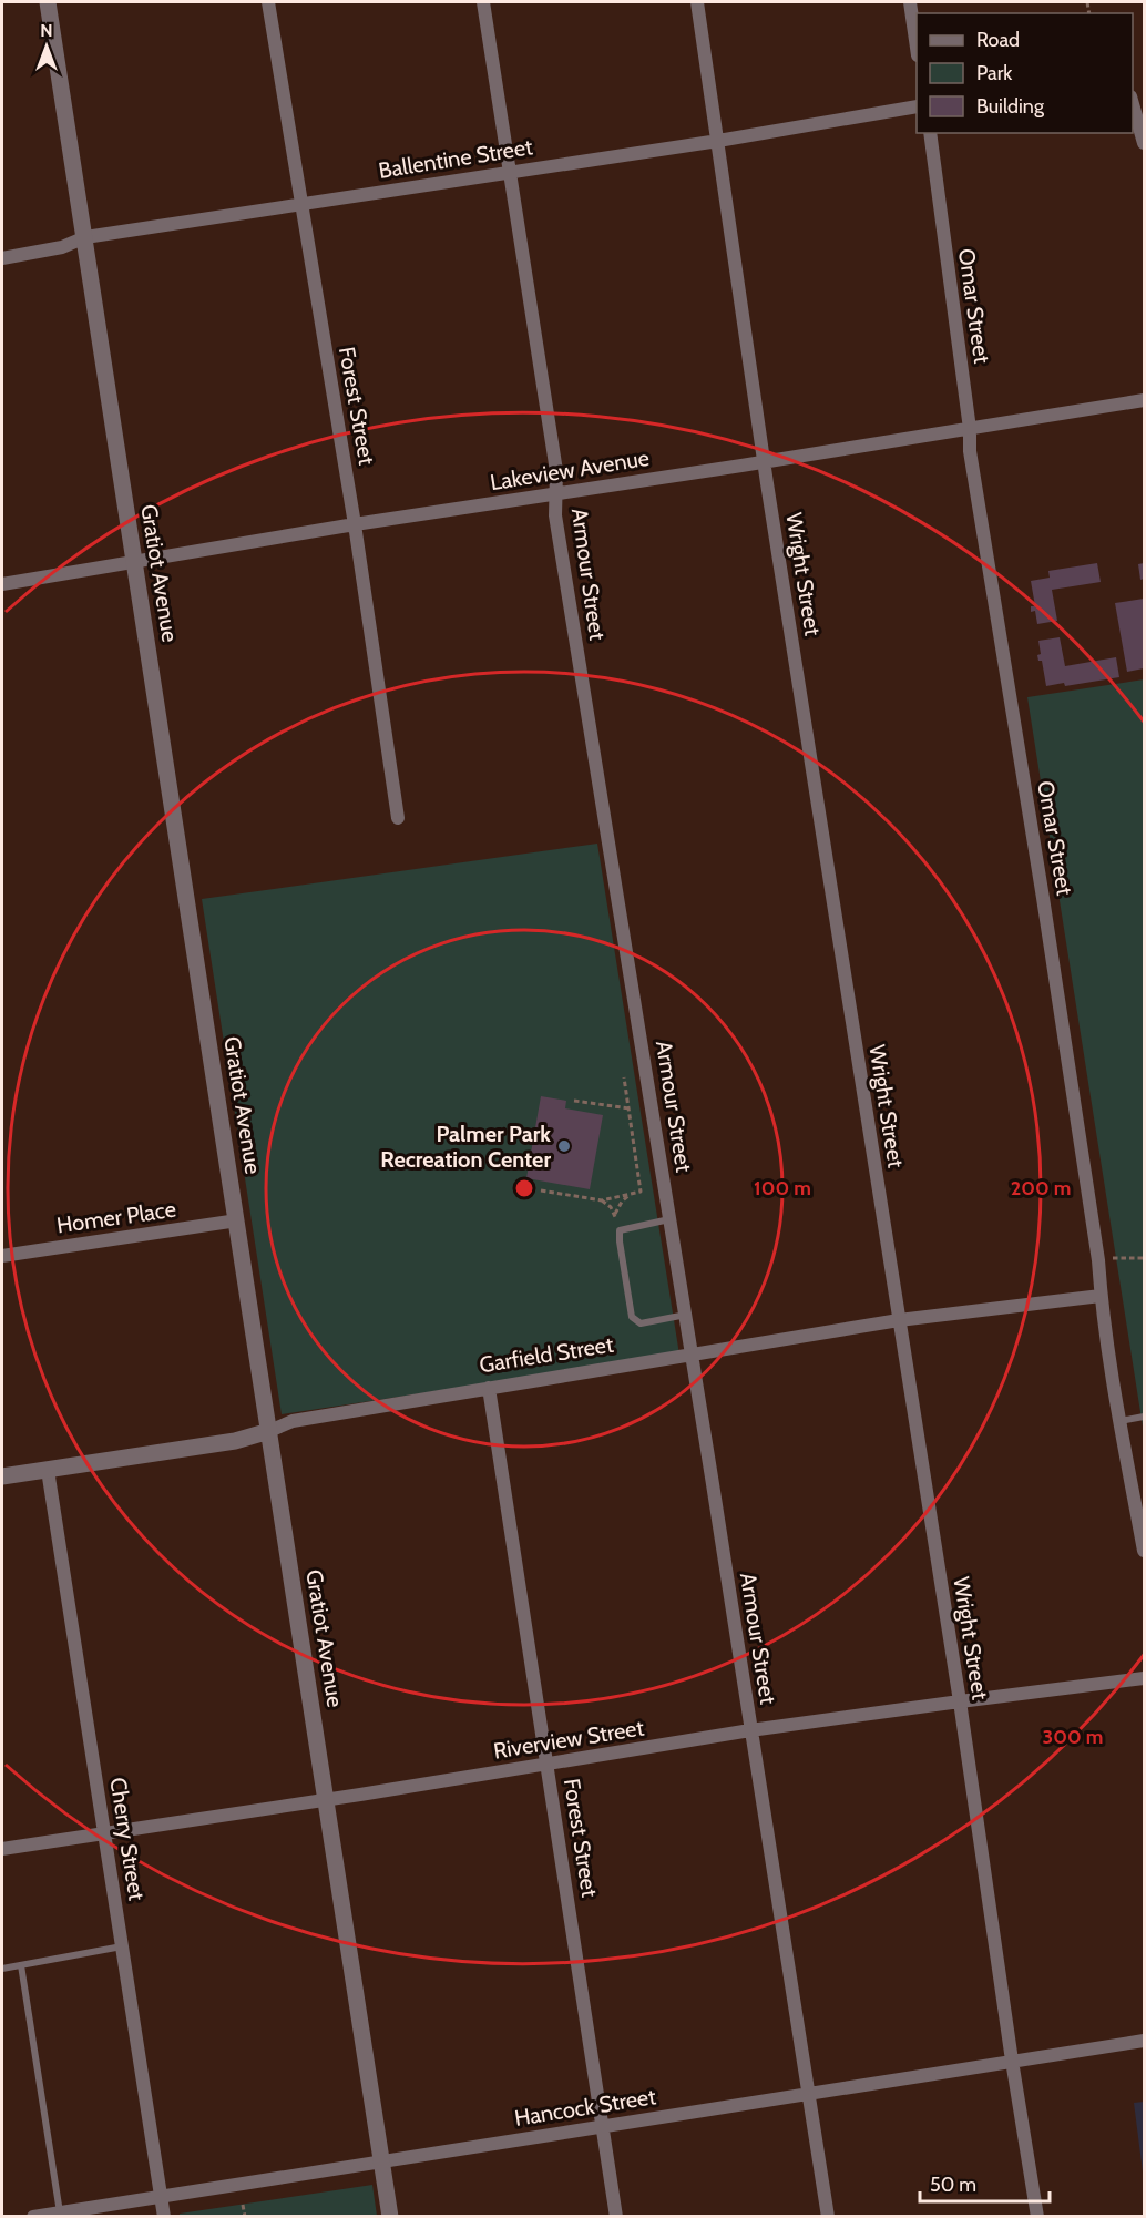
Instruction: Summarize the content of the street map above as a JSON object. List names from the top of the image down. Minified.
{"streets":{"street":["Ballentine Street","Omar Street","Forest Street","Lakeview Avenue","Gratiot Avenue","Armour Street","Wright Street","Homer Place","Garfield Street","Riverview Street","Cherry Street","Hancock Street"]},"crossings":[["Ballentine Street","Forest Street"],["Ballentine Street","Gratiot Avenue"],["Ballentine Street","Armour Street"],["Ballentine Street","Wright Street"],["Omar Street","Lakeview Avenue"],["Omar Street","Garfield Street"],["Forest Street","Lakeview Avenue"],["Forest Street","Garfield Street"],["Forest Street","Riverview Street"],["Forest Street","Hancock Street"],["Lakeview Avenue","Gratiot Avenue"],["Lakeview Avenue","Armour Street"],["Lakeview Avenue","Wright Street"],["Gratiot Avenue","Homer Place"],["Gratiot Avenue","Garfield Street"],["Gratiot Avenue","Riverview Street"],["Gratiot Avenue","Hancock Street"],["Armour Street","Garfield Street"],["Armour Street","Riverview Street"],["Armour Street","Hancock Street"],["Wright Street","Garfield Street"],["Wright Street","Riverview Street"],["Wright Street","Hancock Street"],["Garfield Street","Cherry Street"],["Riverview Street","Cherry Street"],["Cherry Street","Hancock Street"]],"places":["Palmer Park Recreation Center"],"legend":["Road","Park","Building"],"scale_bar":"50 m","north":"top","rings":["100 m","200 m","300 m"]}
